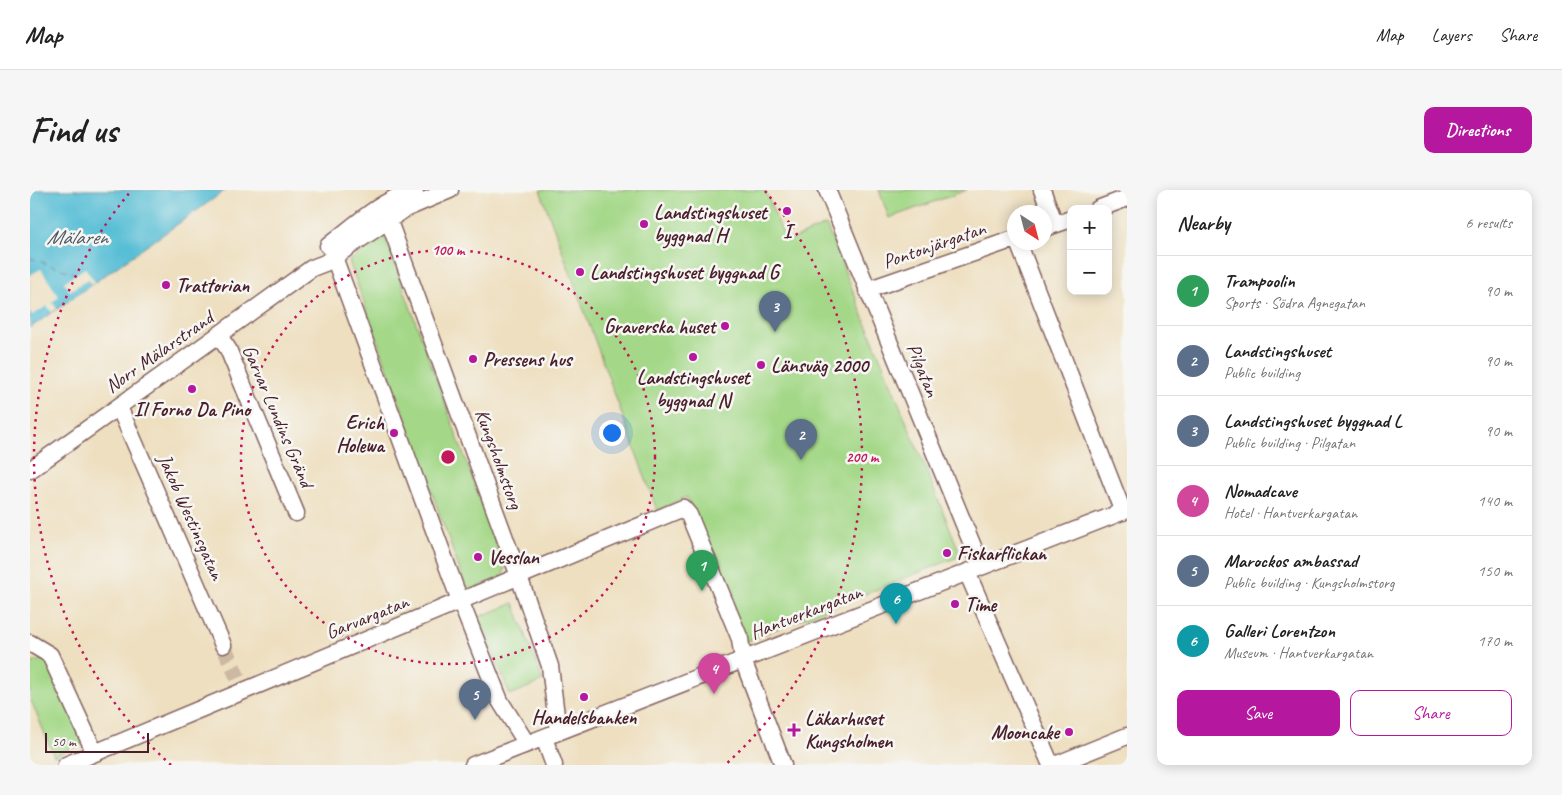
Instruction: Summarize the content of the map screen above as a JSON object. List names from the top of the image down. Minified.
{"streets":{"street":["Pontonjärgatan","Norr Mälarstrand","Pilgatan","Garvar Lundins Gränd","Kungsholmstorg","Jakob Westinsgatan","Hantverkargatan","Garvargatan"]},"crossings":[["Pontonjärgatan","Pilgatan"],["Norr Mälarstrand","Garvar Lundins Gränd"],["Norr Mälarstrand","Kungsholmstorg"],["Norr Mälarstrand","Jakob Westinsgatan"],["Pilgatan","Hantverkargatan"],["Kungsholmstorg","Hantverkargatan"],["Kungsholmstorg","Garvargatan"],["Hantverkargatan","Garvargatan"]],"water":["Mälaren"],"places":{"other":["I","Landstingshuset byggnad H","Landstingshuset byggnad G","Trattorian","Graverska huset","Landstingshuset byggnad N","Pressens hus","Länsväg 2000","Il Forno Da Pino","Erich Holewa","Fiskarflickan","Vesslan","Time","Handelsbanken","Mooncake"],"health":["Läkarhuset Kungsholmen"]},"scale_bar":"50 m","north":"bottom right","page":{"header":"Map","nav":["Map","Layers","Share"],"buttons":["Directions",["Save","Share"]],"title":"Find us","heading":["Nearby","6 results"],"map_buttons":["+","−"],"list":[{"mark":"1","name":"Trampoolin","note":"Sports · Södra Agnegatan","value":"90 m"},{"mark":"2","name":"Landstingshuset","note":"Public building","value":"90 m"},{"mark":"3","name":"Landstingshuset byggnad L","note":"Public building · Pilgatan","value":"90 m"},{"mark":"4","name":"Nomadcave","note":"Hotel · Hantverkargatan","value":"140 m"},{"mark":"5","name":"Marockos ambassad","note":"Public building · Kungsholmstorg","value":"150 m"},{"mark":"6","name":"Galleri Lorentzon","note":"Museum · Hantverkargatan","value":"170 m"}],"pins":["3","2","1","6","4","5"],"scale":"50 m"},"rings":["100 m","200 m"]}
